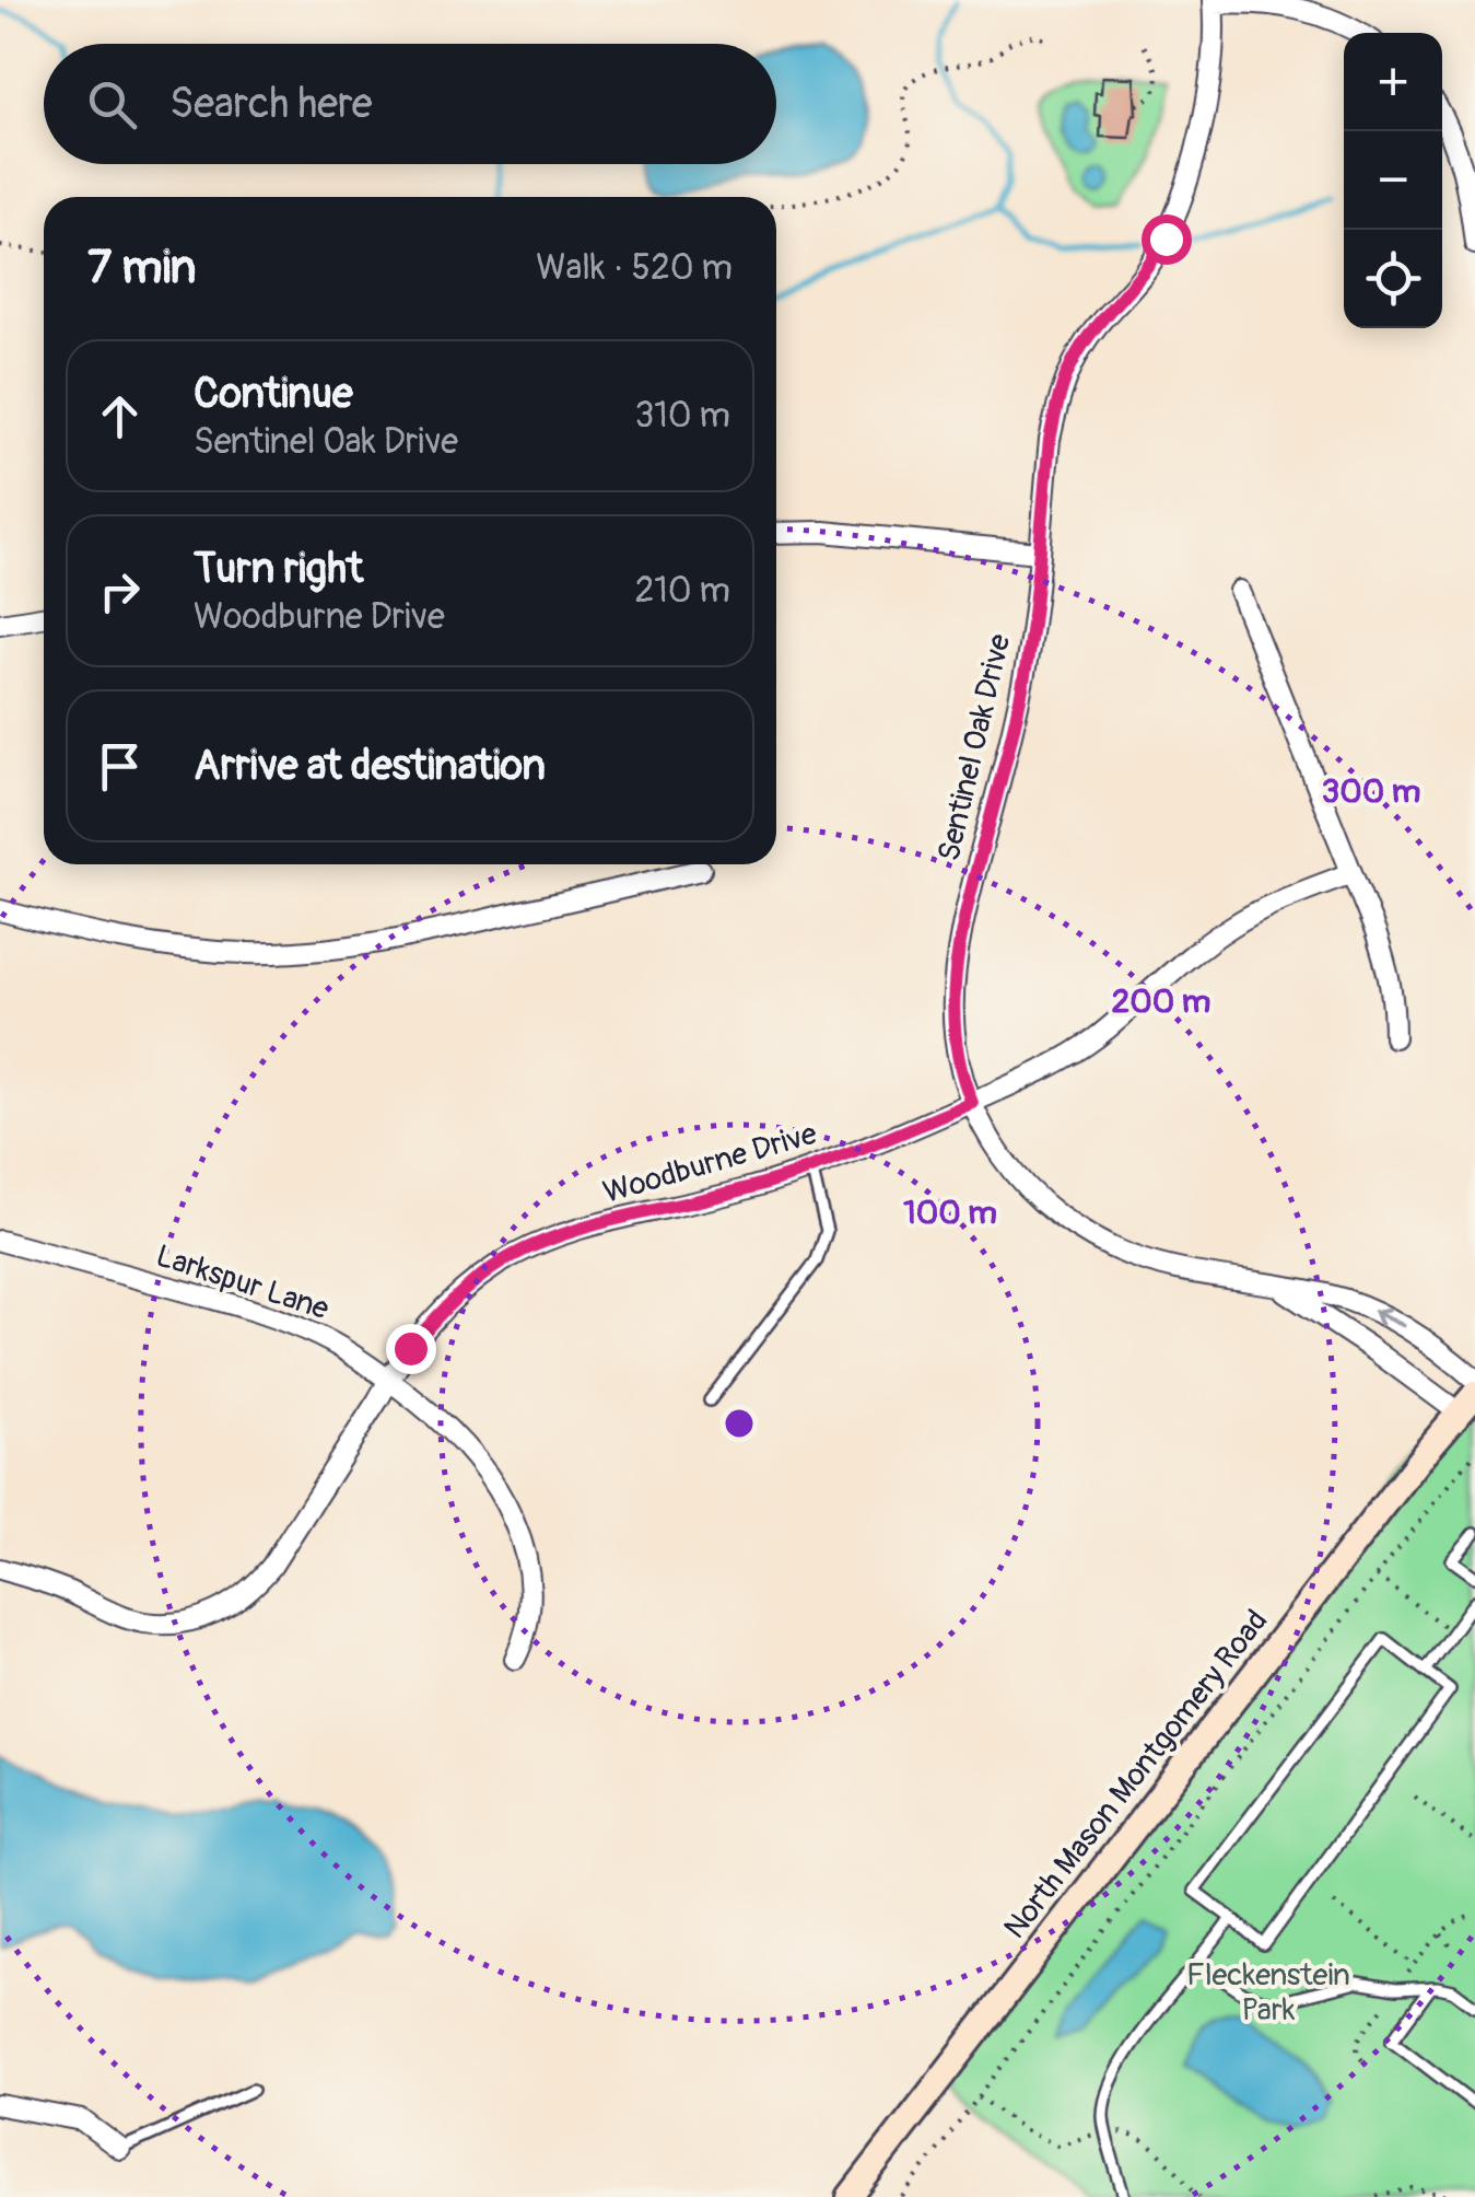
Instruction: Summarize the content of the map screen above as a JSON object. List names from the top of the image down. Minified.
{"streets":{"street":["Sentinel Oak Drive","Woodburne Drive","Larkspur Lane","North Mason Montgomery Road"]},"crossings":[["Sentinel Oak Drive","Woodburne Drive"],["Sentinel Oak Drive","North Mason Montgomery Road"],["Woodburne Drive","Larkspur Lane"]],"parks":["Fleckenstein Park"],"page":{"map_buttons":["+","−"],"search":"Search here","heading":["7 min","Walk · 520 m"],"list":[["Continue","Sentinel Oak Drive","310 m"],["Turn right","Woodburne Drive","210 m"],"Arrive at destination"]},"rings":["300 m","200 m","100 m"]}
